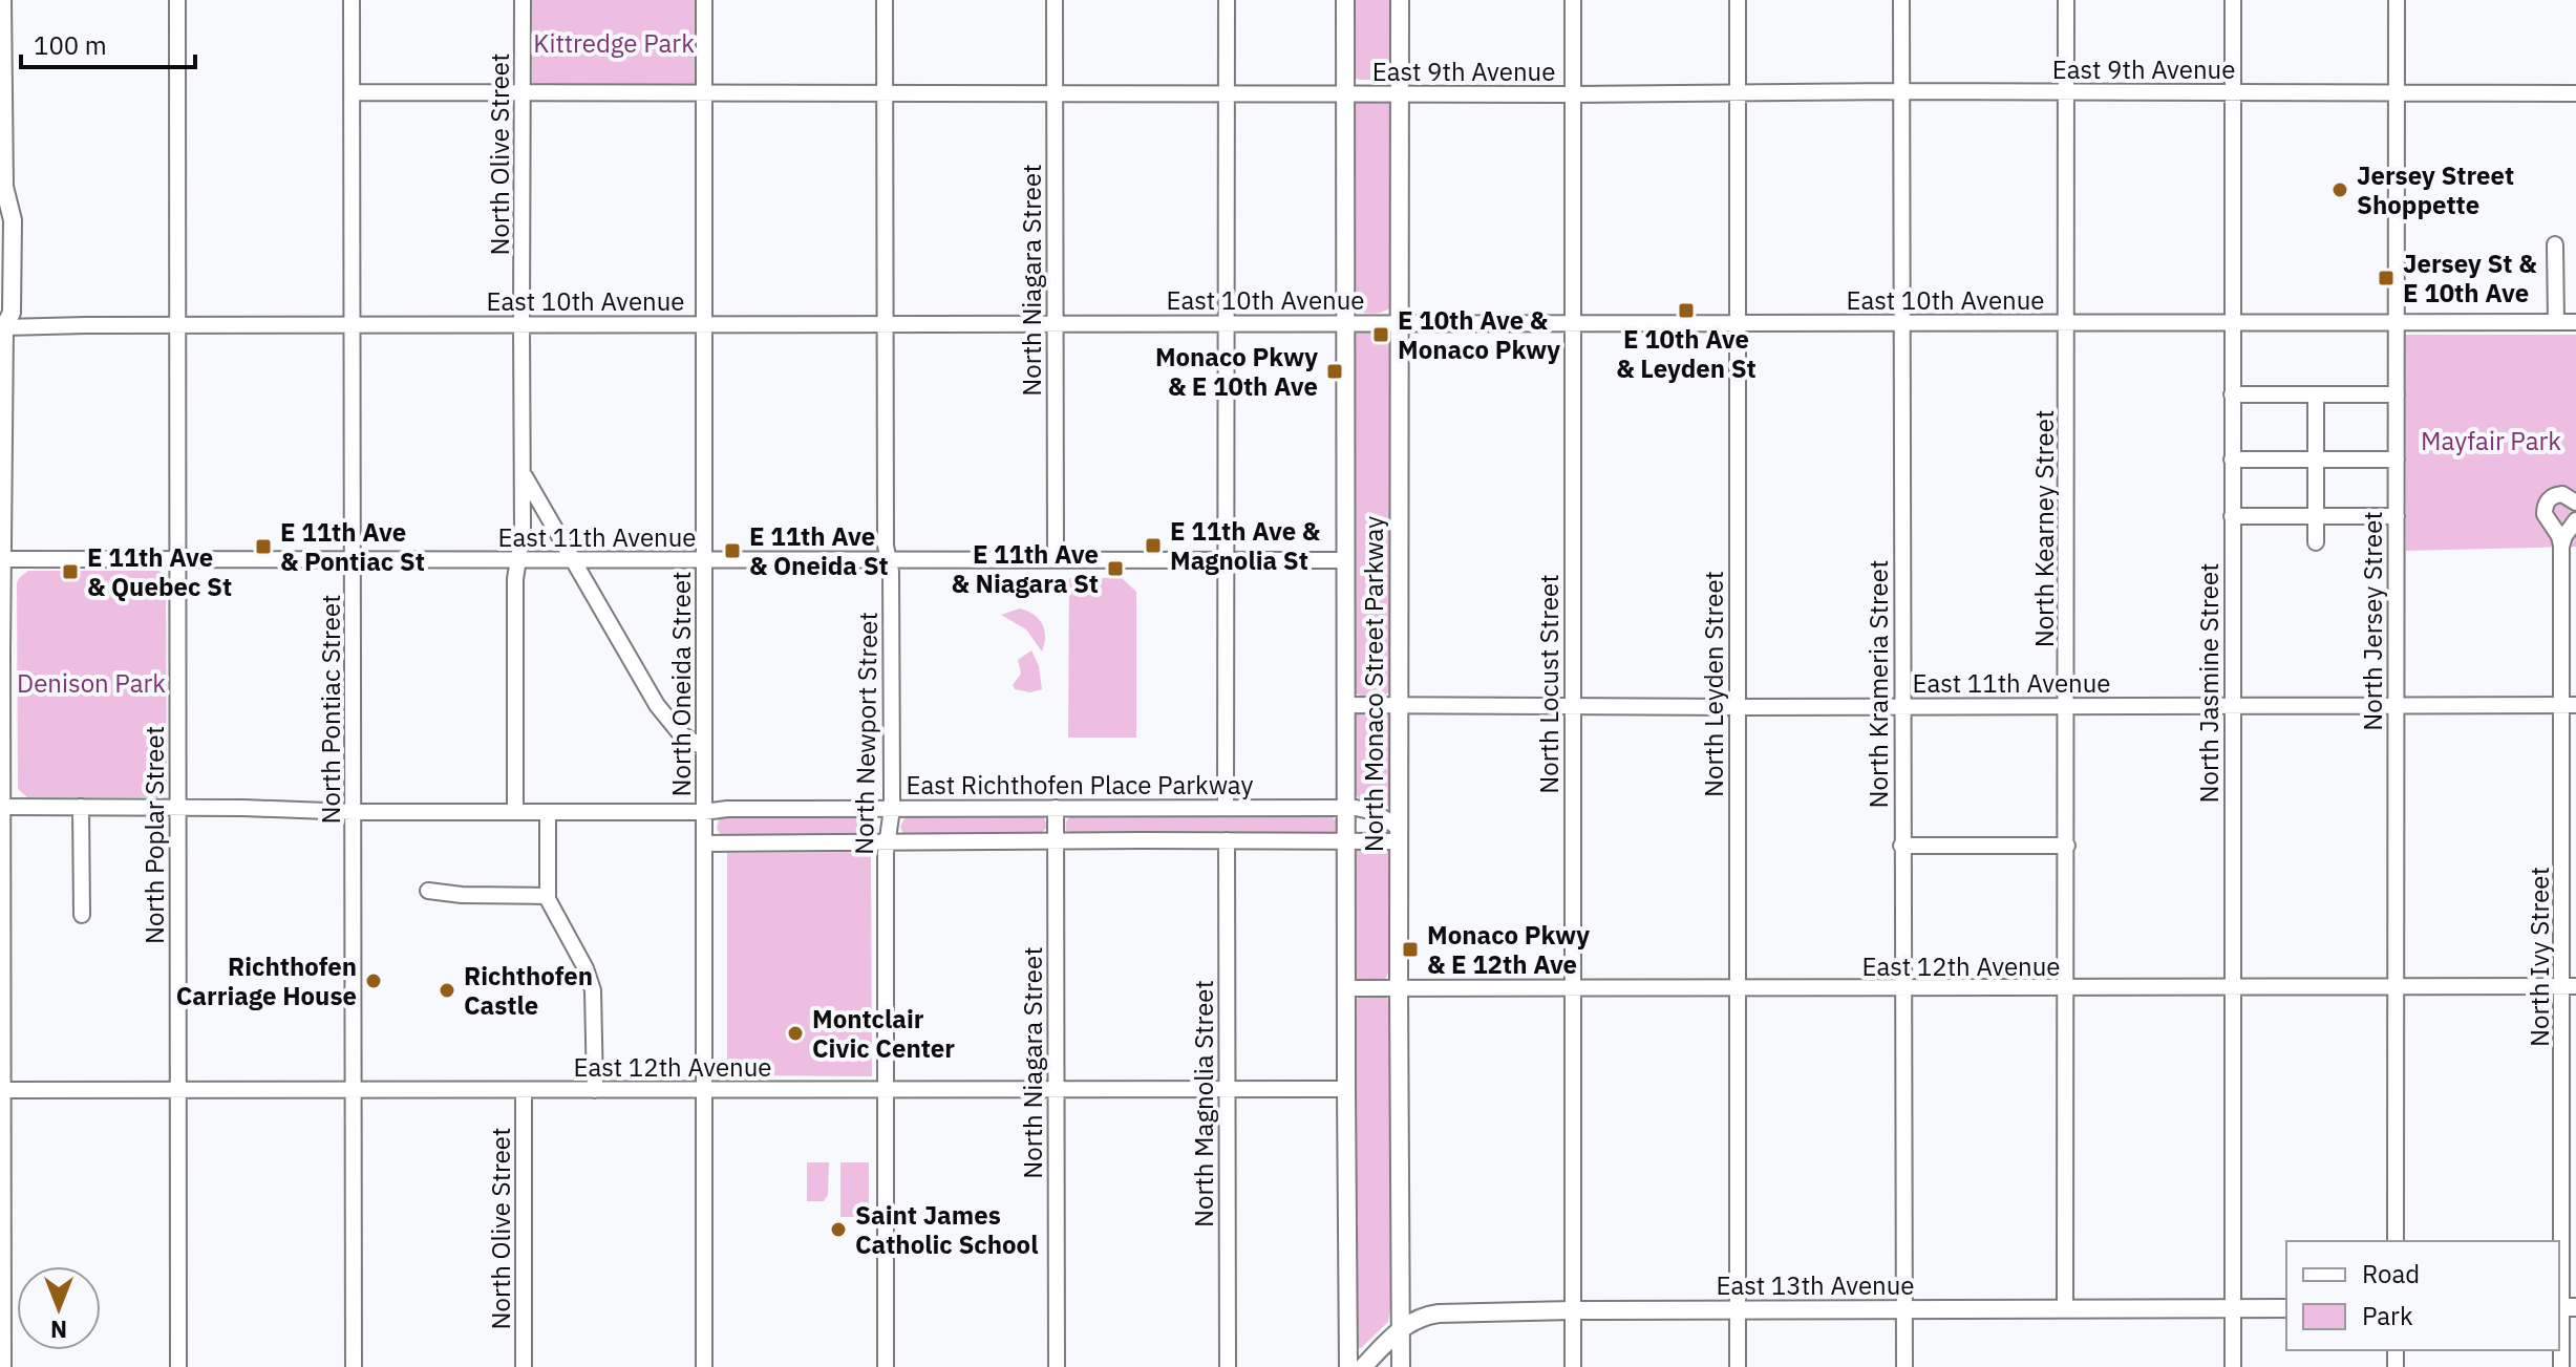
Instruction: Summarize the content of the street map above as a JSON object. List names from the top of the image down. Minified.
{"streets":{"main road":["North Monaco Street Parkway","East 13th Avenue"],"street":["East 9th Avenue","North Olive Street","North Niagara Street","East 10th Avenue","North Kearney Street","East 11th Avenue","North Jersey Street","North Jasmine Street","North Oneida Street","North Locust Street","North Leyden Street","North Krameria Street","North Pontiac Street","North Newport Street","East Richthofen Place Parkway","North Poplar Street","North Ivy Street","East 12th Avenue","North Magnolia Street"]},"crossings":[["East 9th Avenue","North Olive Street"],["East 9th Avenue","North Niagara Street"],["East 9th Avenue","North Kearney Street"],["East 9th Avenue","North Jersey Street"],["East 9th Avenue","North Jasmine Street"],["East 9th Avenue","North Oneida Street"],["East 9th Avenue","North Monaco Street Parkway"],["East 9th Avenue","North Locust Street"],["East 9th Avenue","North Leyden Street"],["East 9th Avenue","North Krameria Street"],["East 9th Avenue","North Pontiac Street"],["East 9th Avenue","North Newport Street"],["North Olive Street","East 10th Avenue"],["North Olive Street","East 11th Avenue"],["North Olive Street","East Richthofen Place Parkway"],["North Olive Street","East 12th Avenue"],["North Niagara Street","East 10th Avenue"],["North Niagara Street","East 11th Avenue"],["North Niagara Street","East Richthofen Place Parkway"],["North Niagara Street","East 12th Avenue"],["East 10th Avenue","North Kearney Street"],["East 10th Avenue","North Jersey Street"],["East 10th Avenue","North Jasmine Street"],["East 10th Avenue","North Oneida Street"],["East 10th Avenue","North Monaco Street Parkway"],["East 10th Avenue","North Locust Street"],["East 10th Avenue","North Leyden Street"],["East 10th Avenue","North Krameria Street"],["East 10th Avenue","North Pontiac Street"],["East 10th Avenue","North Newport Street"],["East 10th Avenue","North Poplar Street"],["North Kearney Street","East 11th Avenue"],["North Kearney Street","East 12th Avenue"],["North Kearney Street","East 13th Avenue"],["East 11th Avenue","North Jersey Street"],["East 11th Avenue","North Jasmine Street"],["East 11th Avenue","North Oneida Street"],["East 11th Avenue","North Monaco Street Parkway"],["East 11th Avenue","North Locust Street"],["East 11th Avenue","North Leyden Street"],["East 11th Avenue","North Krameria Street"],["East 11th Avenue","North Pontiac Street"],["East 11th Avenue","North Newport Street"],["East 11th Avenue","North Poplar Street"],["East 11th Avenue","North Ivy Street"],["North Jersey Street","East 12th Avenue"],["North Jasmine Street","East 12th Avenue"],["North Jasmine Street","East 13th Avenue"],["North Oneida Street","East Richthofen Place Parkway"],["North Oneida Street","East 12th Avenue"],["North Monaco Street Parkway","East Richthofen Place Parkway"],["North Monaco Street Parkway","East 12th Avenue"],["North Monaco Street Parkway","East 13th Avenue"],["North Locust Street","East 12th Avenue"],["North Locust Street","East 13th Avenue"],["North Leyden Street","East 12th Avenue"],["North Leyden Street","East 13th Avenue"],["North Krameria Street","East 12th Avenue"],["North Krameria Street","East 13th Avenue"],["North Pontiac Street","East Richthofen Place Parkway"],["North Pontiac Street","East 12th Avenue"],["North Newport Street","East Richthofen Place Parkway"],["North Newport Street","East 12th Avenue"],["East Richthofen Place Parkway","North Poplar Street"],["North Poplar Street","East 12th Avenue"],["North Ivy Street","East 12th Avenue"],["East 12th Avenue","North Magnolia Street"]],"parks":["Kittredge Park","Mayfair Park","Denison Park"],"places":{"other":["Jersey Street Shoppette","Richthofen Carriage House","Richthofen Castle","Montclair Civic Center","Saint James Catholic School"],"transit":["Jersey St & E 10th Ave","E 10th Ave & Leyden St","E 10th Ave & Monaco Pkwy","Monaco Pkwy & E 10th Ave","E 11th Ave & Magnolia St","E 11th Ave & Pontiac St","E 11th Ave & Oneida St","E 11th Ave & Niagara St","E 11th Ave & Quebec St","Monaco Pkwy & E 12th Ave"]},"legend":["Road","Park"],"scale_bar":"100 m","north":"bottom"}
